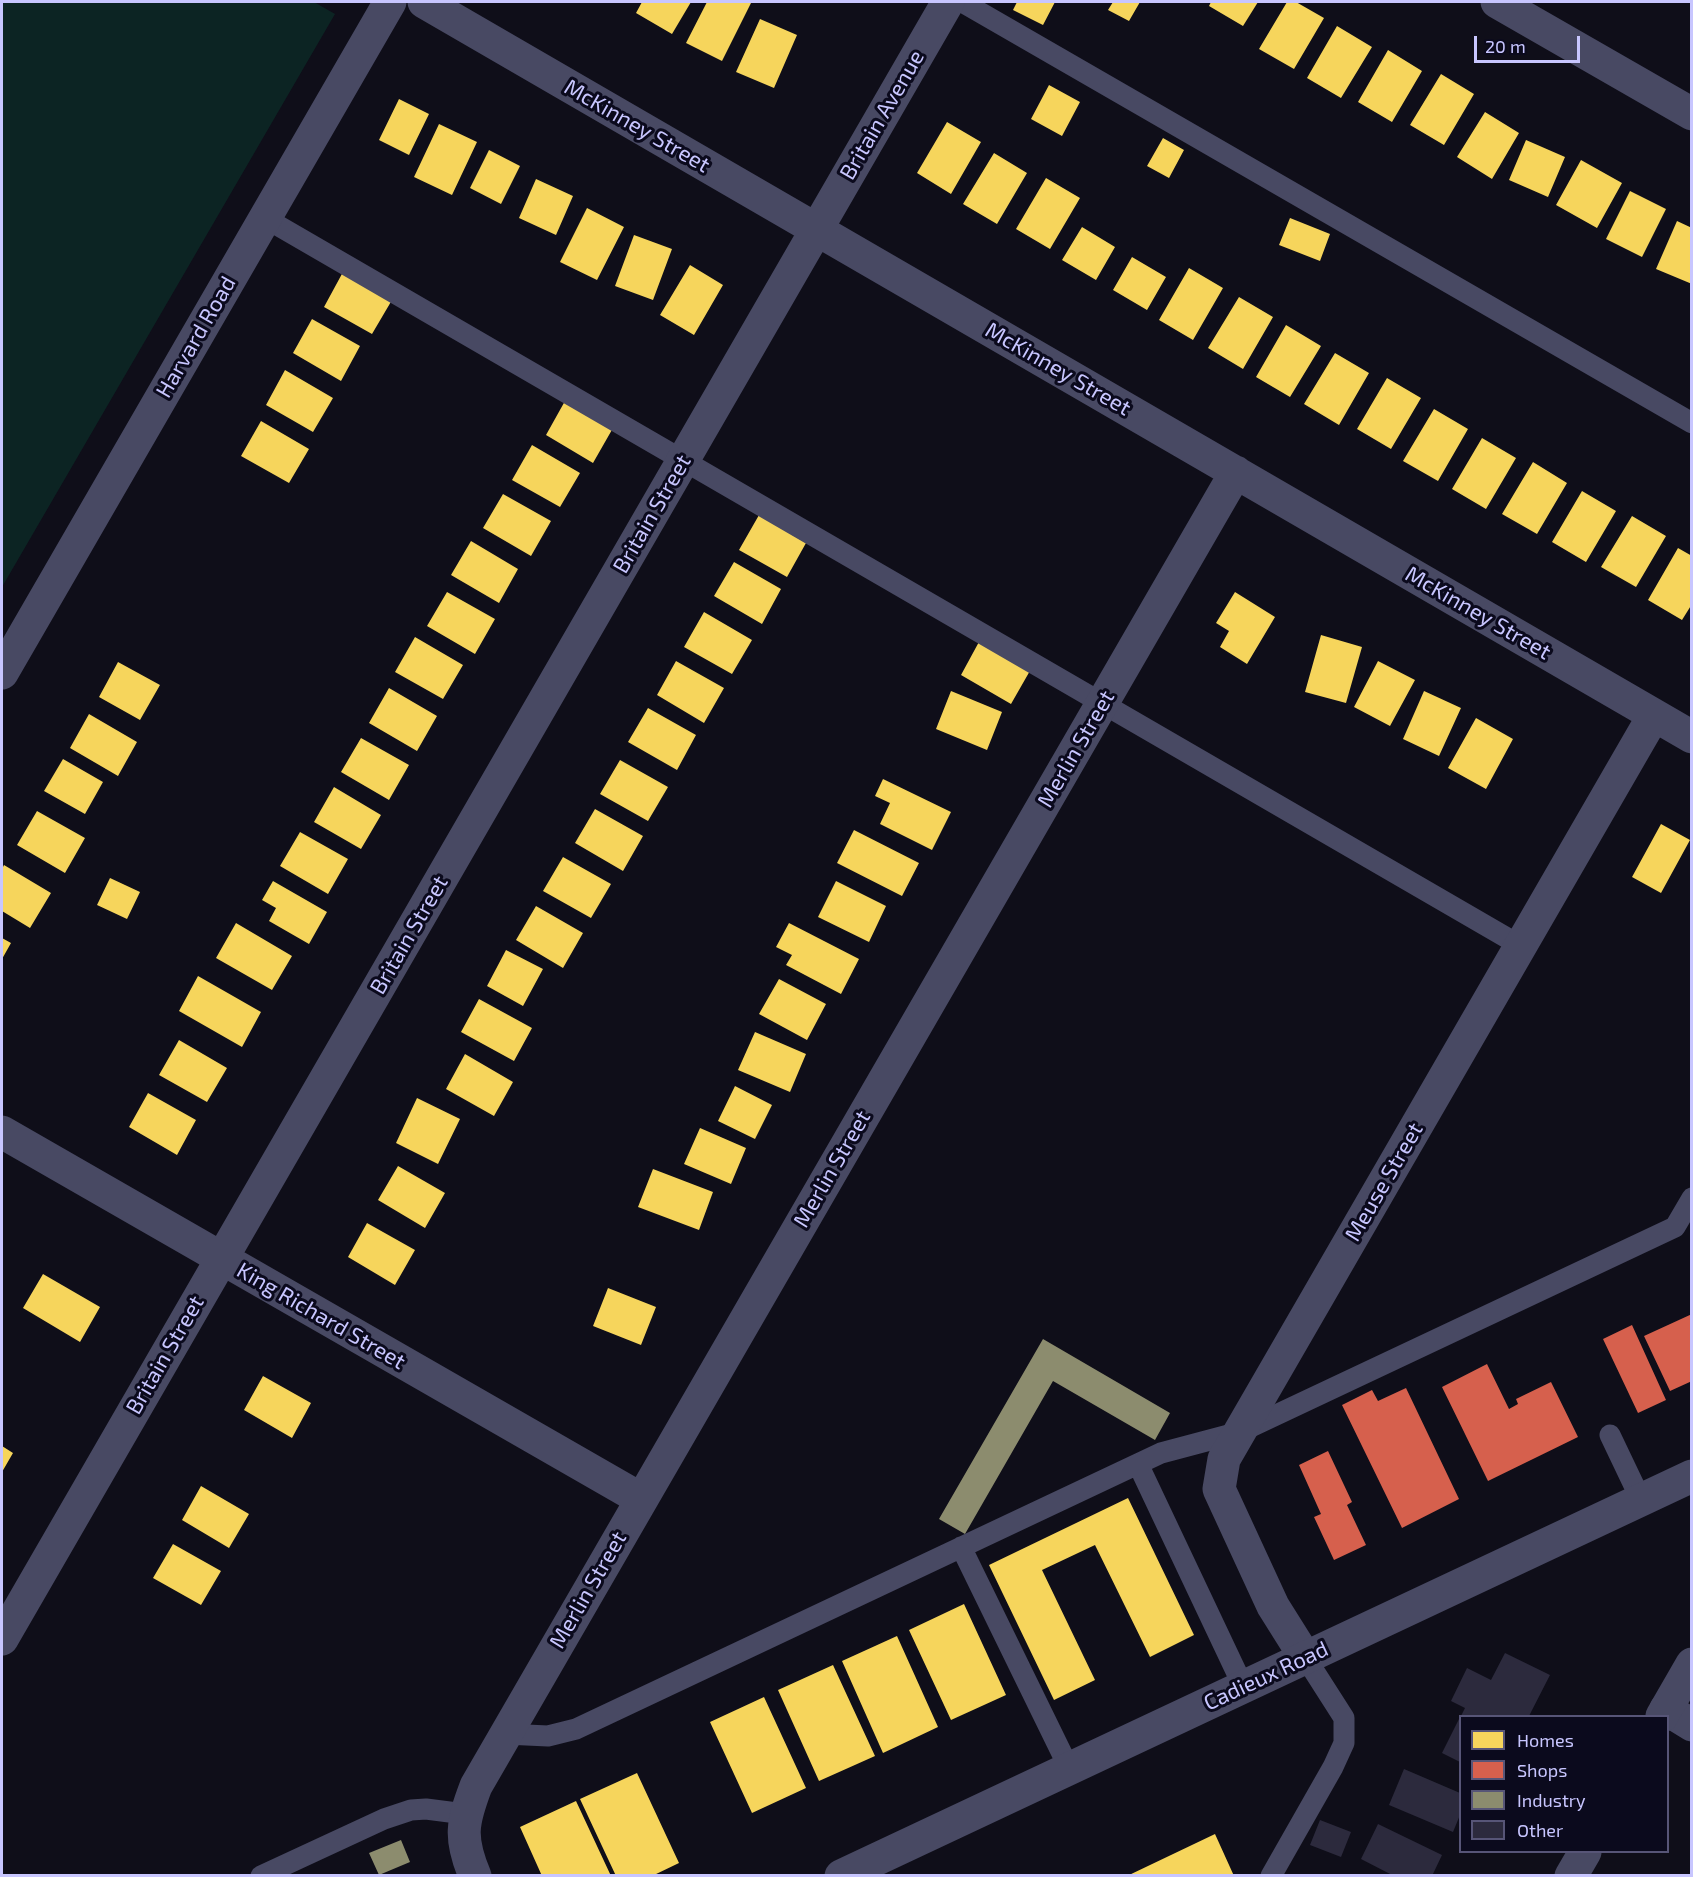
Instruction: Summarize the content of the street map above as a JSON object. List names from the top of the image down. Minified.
{"streets":{"street":["Britain Avenue","McKinney Street","Harvard Road","Britain Street","Merlin Street","Meuse Street","King Richard Street","Cadieux Road"]},"crossings":[["Britain Avenue","McKinney Street"],["Britain Avenue","Britain Street"],["McKinney Street","Britain Street"],["McKinney Street","Merlin Street"],["McKinney Street","Meuse Street"],["Britain Street","King Richard Street"],["Merlin Street","King Richard Street"],["Meuse Street","Cadieux Road"]],"legend":["Homes","Shops","Industry","Other"],"scale_bar":"20 m"}
